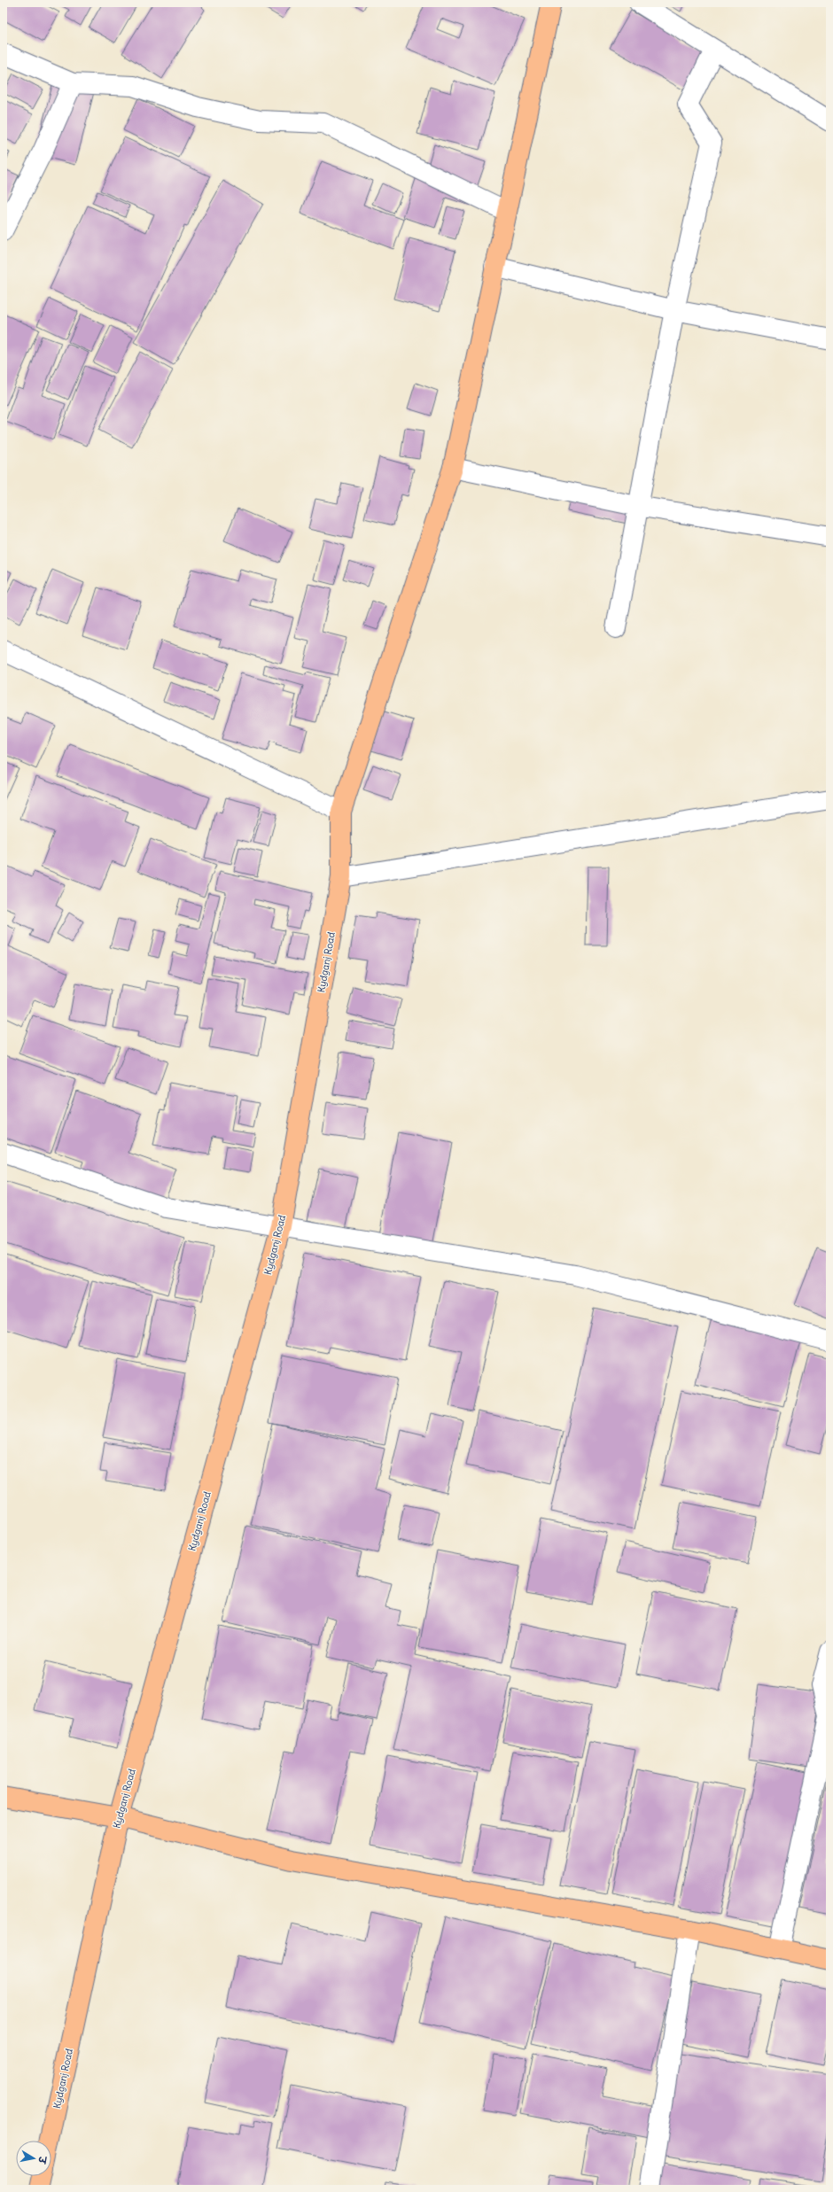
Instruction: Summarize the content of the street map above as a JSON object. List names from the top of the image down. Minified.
{"streets":{"main road":["Kydganj Road"]},"north":"right"}
